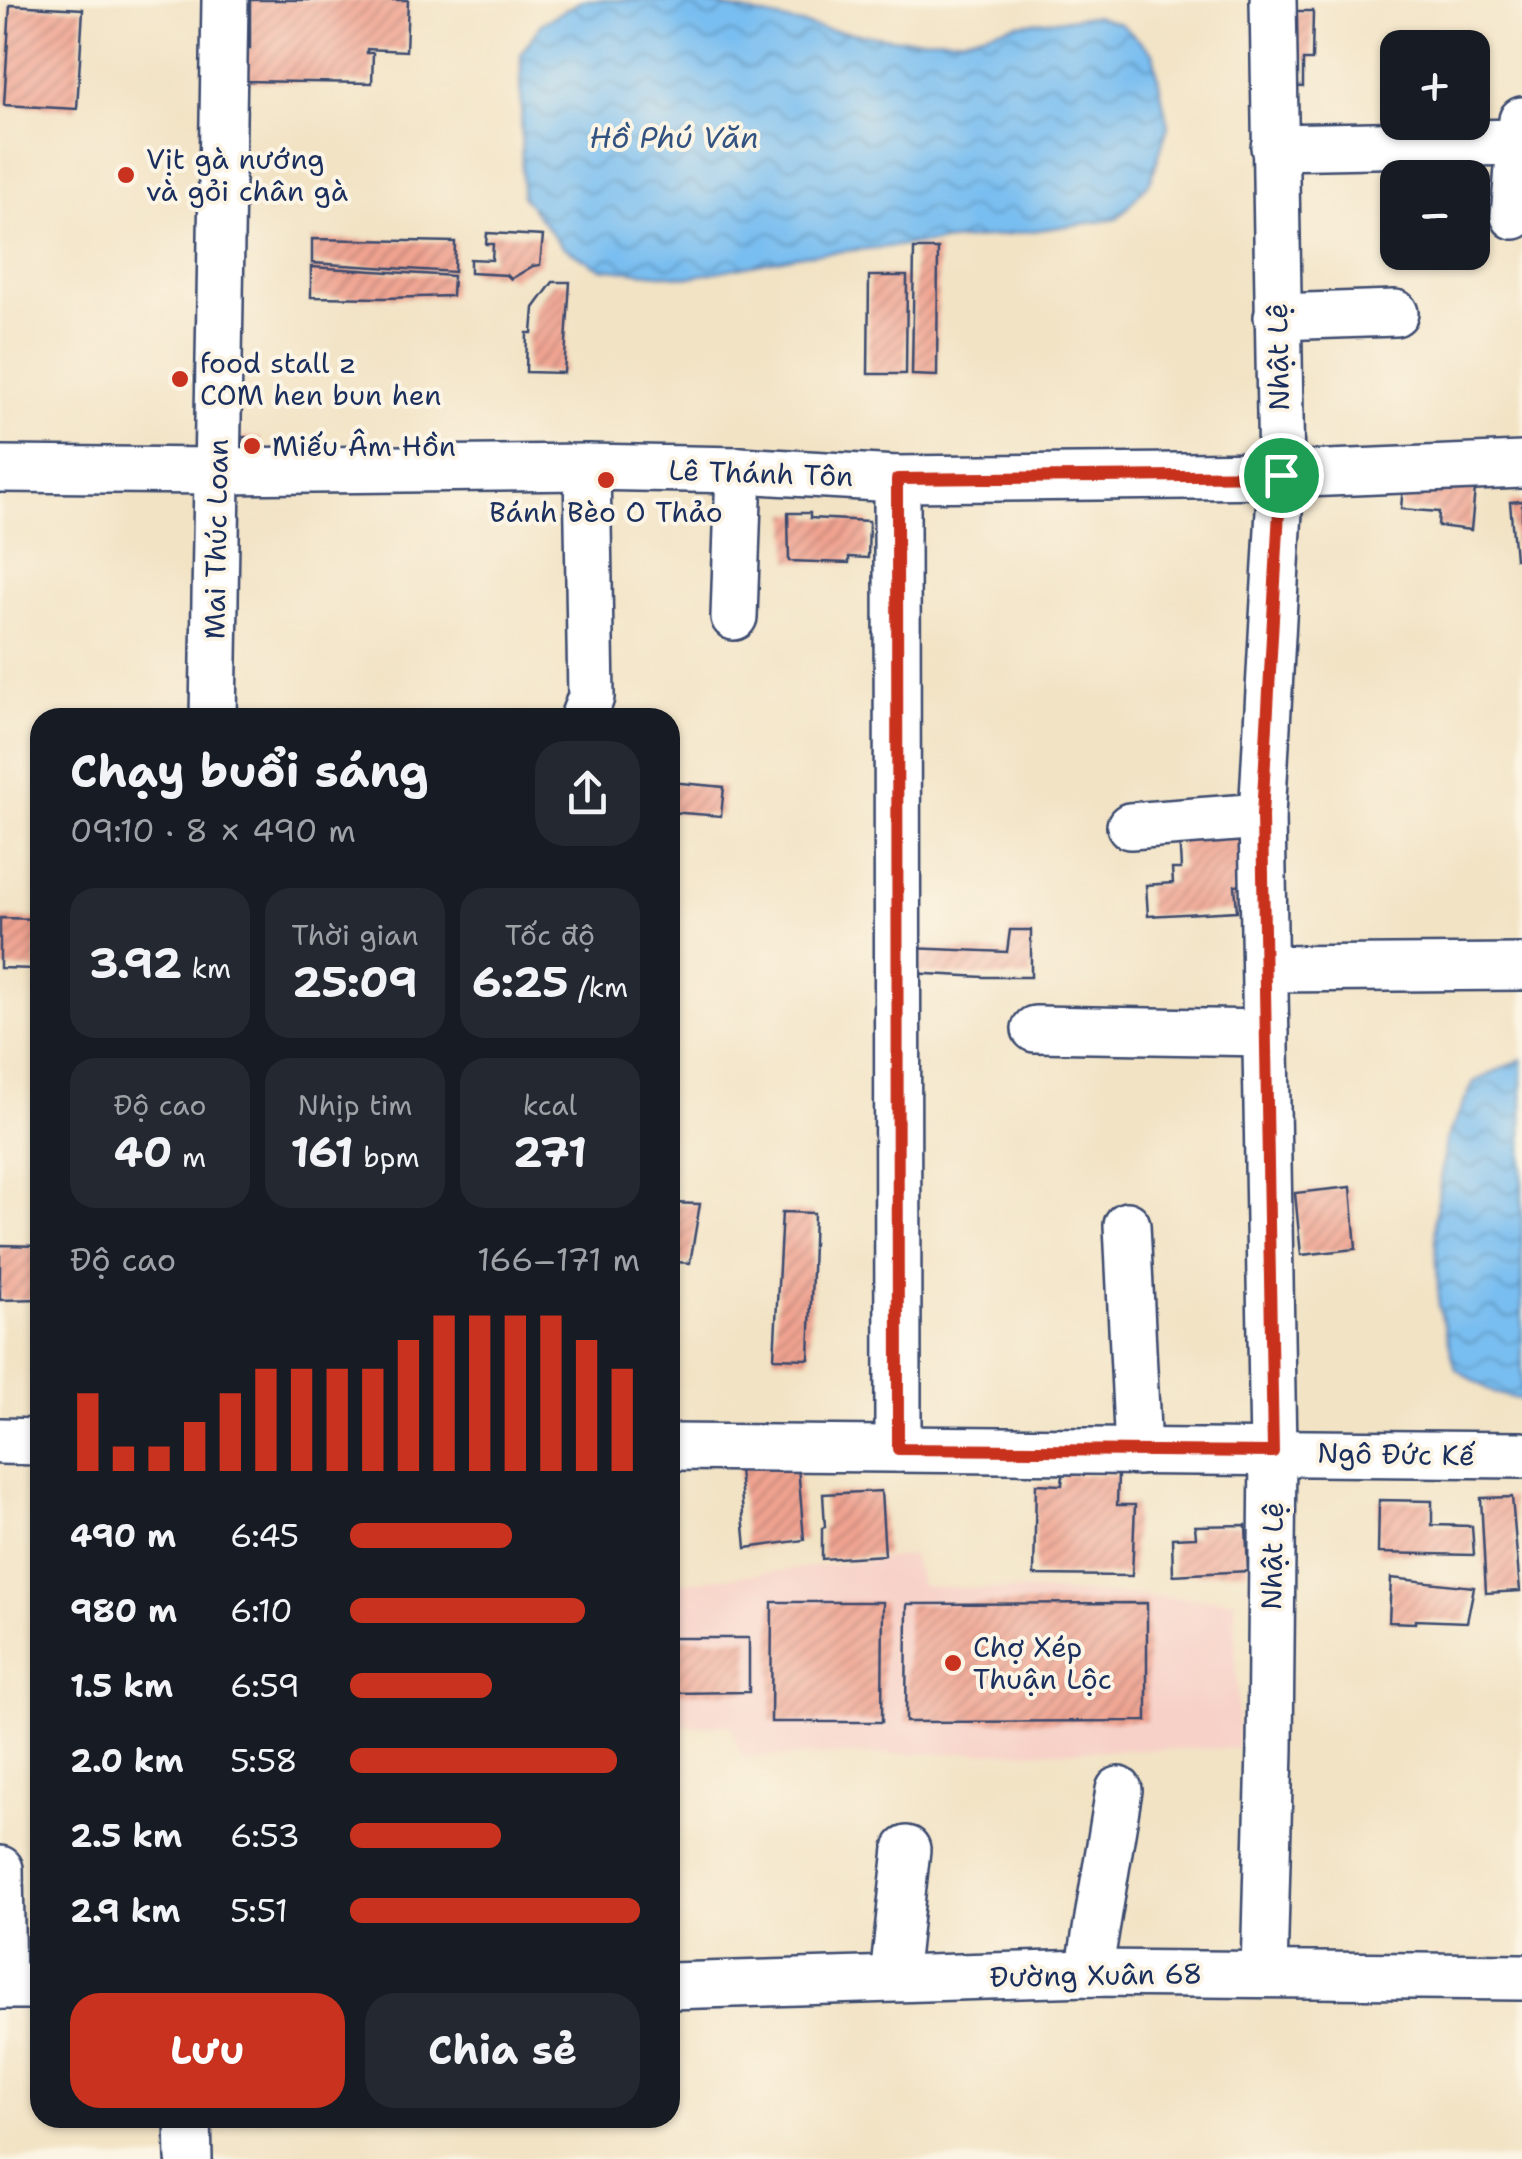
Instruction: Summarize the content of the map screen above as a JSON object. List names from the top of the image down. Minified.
{"streets":{"street":["Nhật Lệ","Lê Thánh Tôn","Mai Thúc Loan","Ngô Đức Kế","Đường Xuân 68"]},"crossings":[["Nhật Lệ","Lê Thánh Tôn"],["Nhật Lệ","Ngô Đức Kế"],["Nhật Lệ","Đường Xuân 68"],["Lê Thánh Tôn","Mai Thúc Loan"]],"water":["Hồ Phú Văn"],"places":["Vịt gà nướng và gỏi chân gà","food stall z COM hen bun hen","Miếu Âm Hồn","Bánh Bèo O Thảo","Chợ Xép Thuận Lộc"],"page":{"map_buttons":["+","−"],"heading":["Chạy buổi sáng","09:10 · 8 × 490 m"],"stats":[["3.92 km"],["Thời gian","25:09"],["Tốc độ","6:25 /km"],["Độ cao","40 m"],["Nhịp tim","161 bpm"],["kcal","271"]],"chart":["Độ cao","166–171 m"],"list":[{"name":"490 m","note":"6:45"},{"name":"980 m","note":"6:10"},{"name":"1.5 km","note":"6:59"},{"name":"2.0 km","note":"5:58"},{"name":"2.5 km","note":"6:53"},{"name":"2.9 km","note":"5:51"}],"buttons":["Lưu","Chia sẻ"]}}
